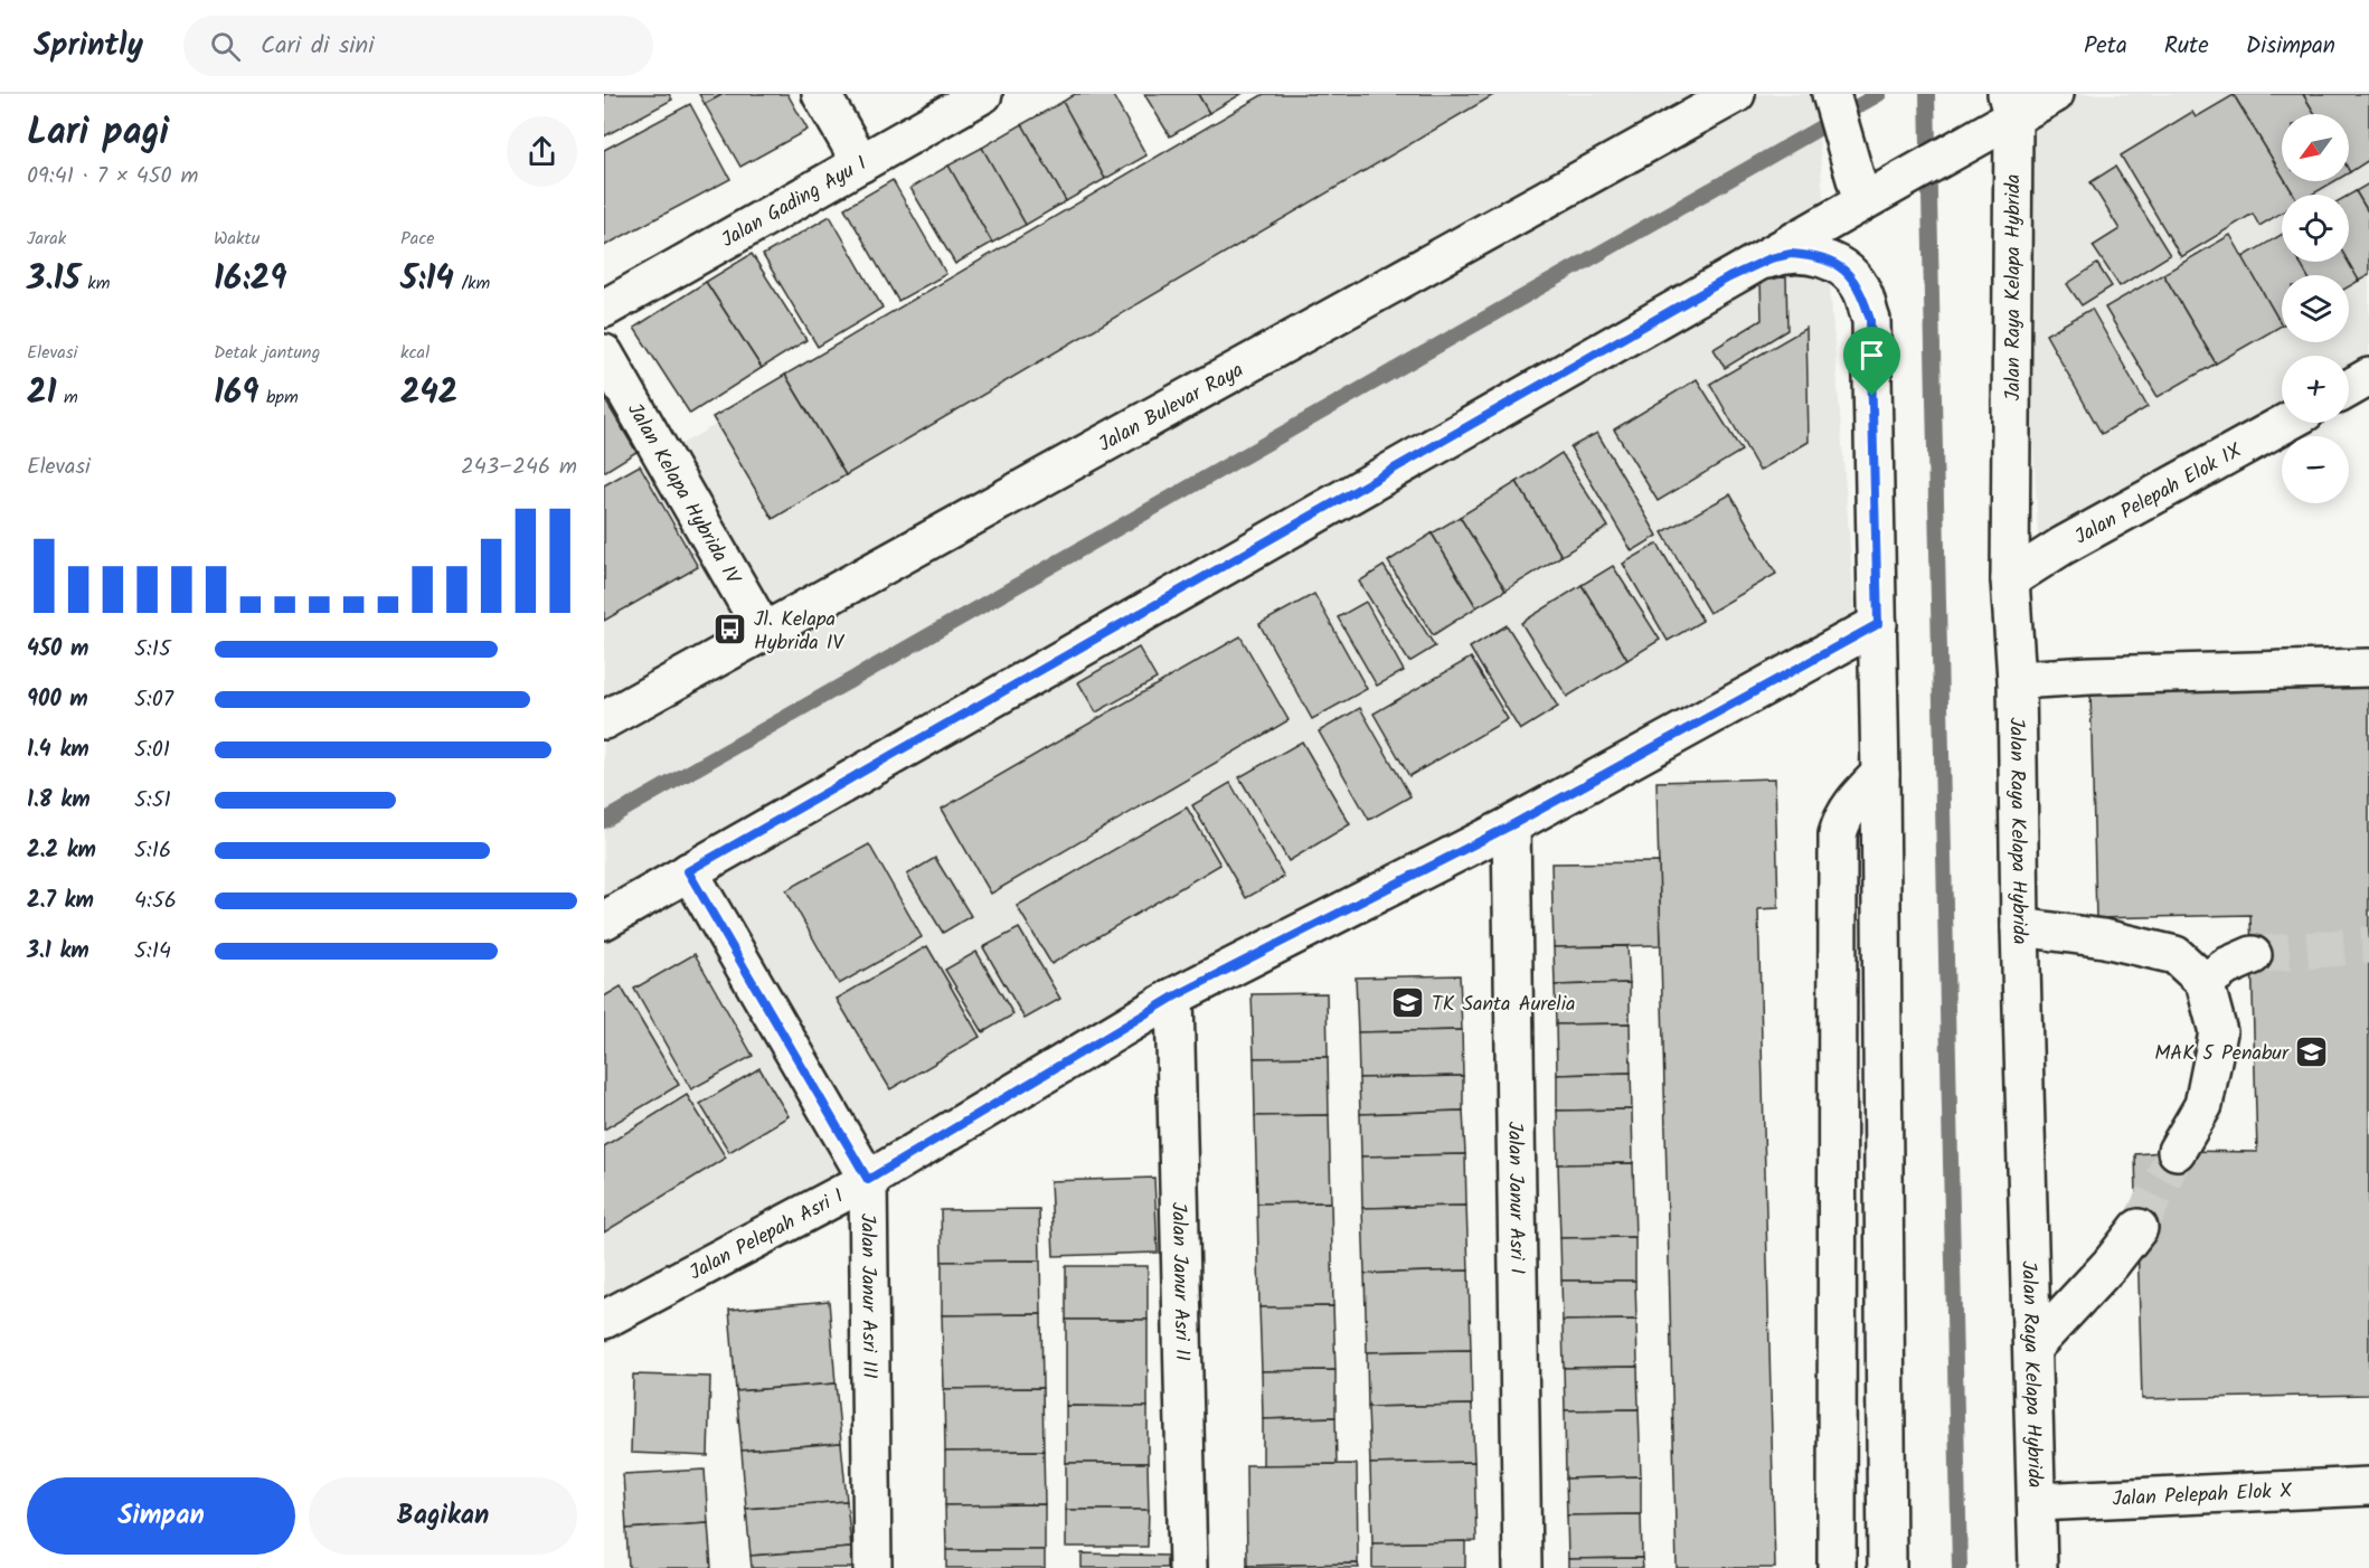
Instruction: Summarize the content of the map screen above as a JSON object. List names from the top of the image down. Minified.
{"streets":{"street":["Jalan Gading Ayu I","Jalan Raya Kelapa Hybrida","Jalan Bulevar Raya","Jalan Kelapa Hybrida IV","Jalan Pelepah Elok IX","Jalan Janur Asri I","Jalan Pelepah Asri I","Jalan Janur Asri II","Jalan Janur Asri III","Jalan Pelepah Elok X"]},"crossings":[["Jalan Raya Kelapa Hybrida","Jalan Pelepah Elok IX"],["Jalan Raya Kelapa Hybrida","Jalan Pelepah Elok X"],["Jalan Bulevar Raya","Jalan Kelapa Hybrida IV"],["Jalan Janur Asri I","Jalan Pelepah Asri I"],["Jalan Pelepah Asri I","Jalan Janur Asri II"],["Jalan Pelepah Asri I","Jalan Janur Asri III"]],"places":{"bus stop":["Jl. Kelapa Hybrida IV"],"school or university":["TK Santa Aurelia","MAK 5 Penabur"]},"north":"bottom left","page":{"header":"Sprintly","search":"Cari di sini","nav":["Peta","Rute","Disimpan"],"heading":["Lari pagi","09:41 · 7 × 450 m"],"map_buttons":["+","−"],"stats":[["Jarak","3.15 km"],["Waktu","16:29"],["Pace","5:14 /km"],["Elevasi","21 m"],["Detak jantung","169 bpm"],["kcal","242"]],"chart":["Elevasi","243–246 m"],"list":[{"name":"450 m","note":"5:15"},{"name":"900 m","note":"5:07"},{"name":"1.4 km","note":"5:01"},{"name":"1.8 km","note":"5:51"},{"name":"2.2 km","note":"5:16"},{"name":"2.7 km","note":"4:56"},{"name":"3.1 km","note":"5:14"}],"buttons":["Simpan","Bagikan"]}}
